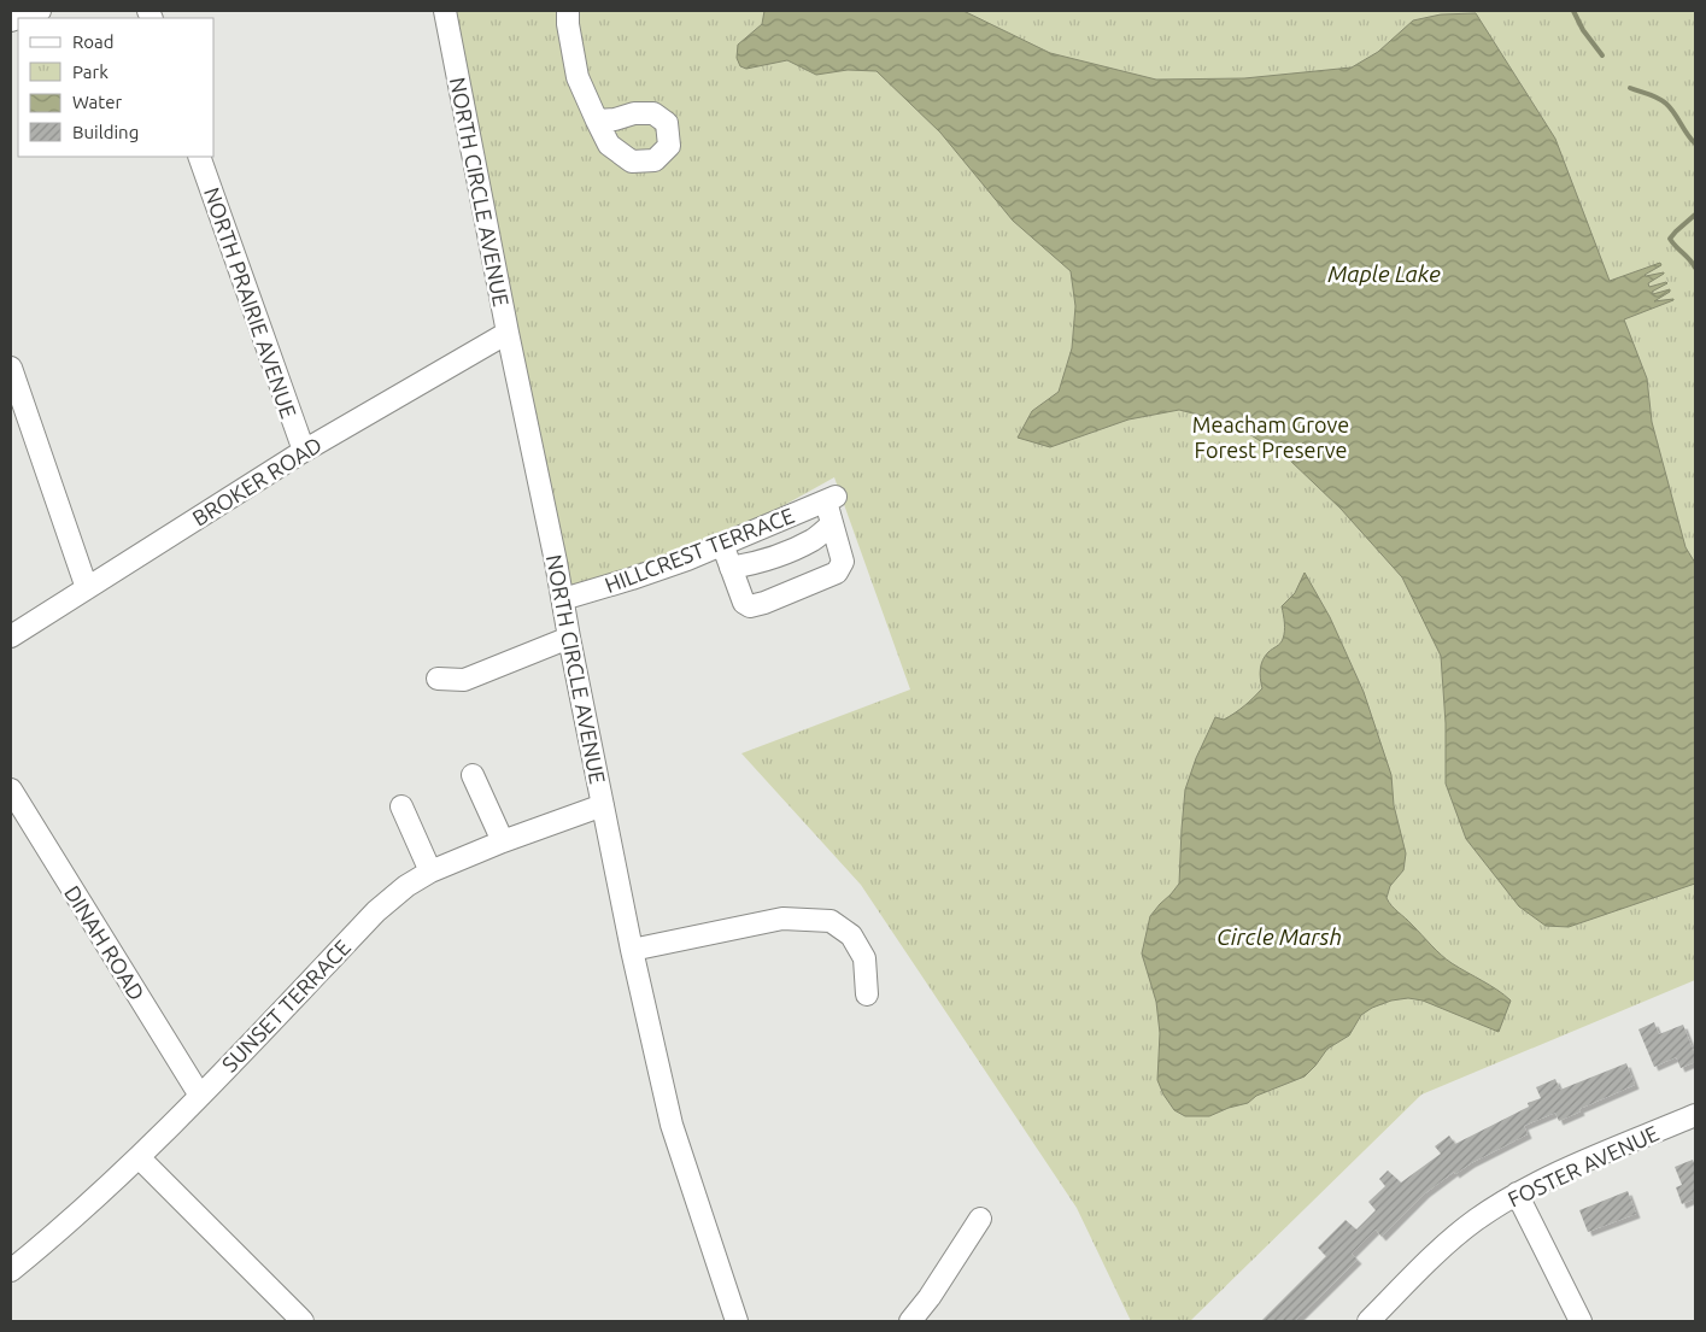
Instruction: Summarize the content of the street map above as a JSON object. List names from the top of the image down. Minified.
{"streets":{"street":["NORTH CIRCLE AVENUE","NORTH PRAIRIE AVENUE","BROKER ROAD","HILLCREST TERRACE","DINAH ROAD","SUNSET TERRACE","FOSTER AVENUE"]},"crossings":[["NORTH CIRCLE AVENUE","BROKER ROAD"],["NORTH CIRCLE AVENUE","HILLCREST TERRACE"],["NORTH CIRCLE AVENUE","SUNSET TERRACE"],["NORTH PRAIRIE AVENUE","BROKER ROAD"],["DINAH ROAD","SUNSET TERRACE"]],"water":["Maple Lake","Circle Marsh"],"parks":["Meacham Grove Forest Preserve"],"legend":["Road","Park","Water","Building"]}
